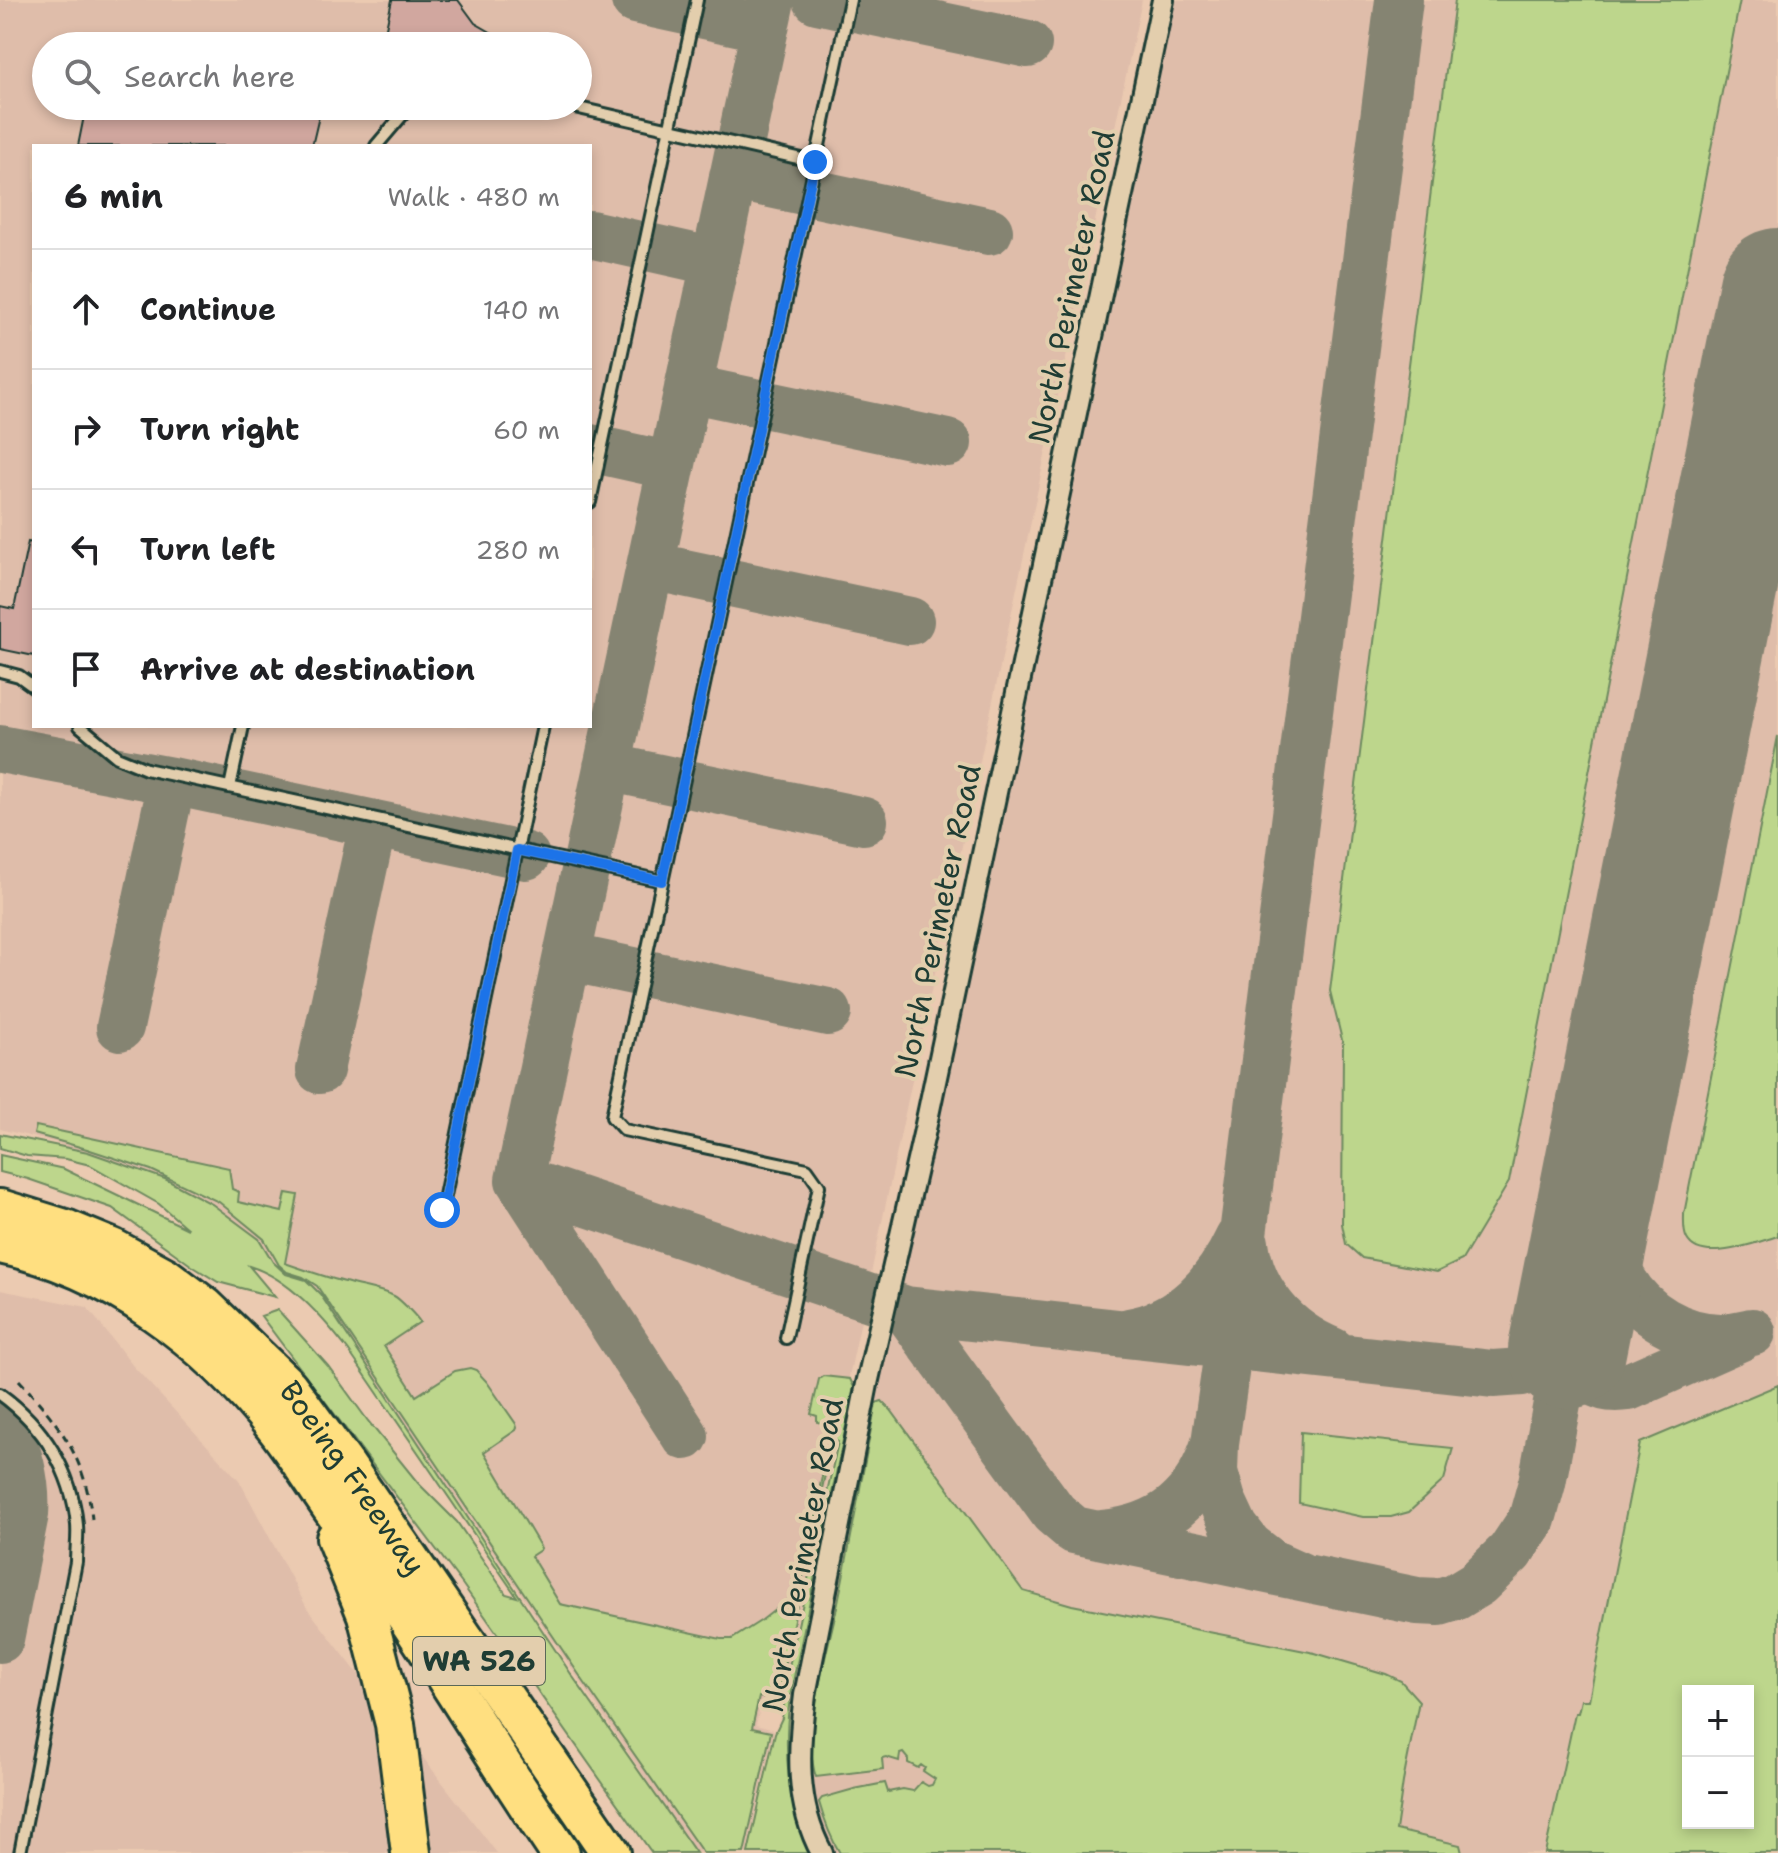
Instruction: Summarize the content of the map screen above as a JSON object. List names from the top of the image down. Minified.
{"streets":{"highway":["Boeing Freeway","WA 526"],"street":["North Perimeter Road"]},"page":{"search":"Search here","heading":["6 min","Walk · 480 m"],"list":[["Continue","140 m"],["Turn right","60 m"],["Turn left","280 m"],"Arrive at destination"],"map_buttons":["+","−"]}}
